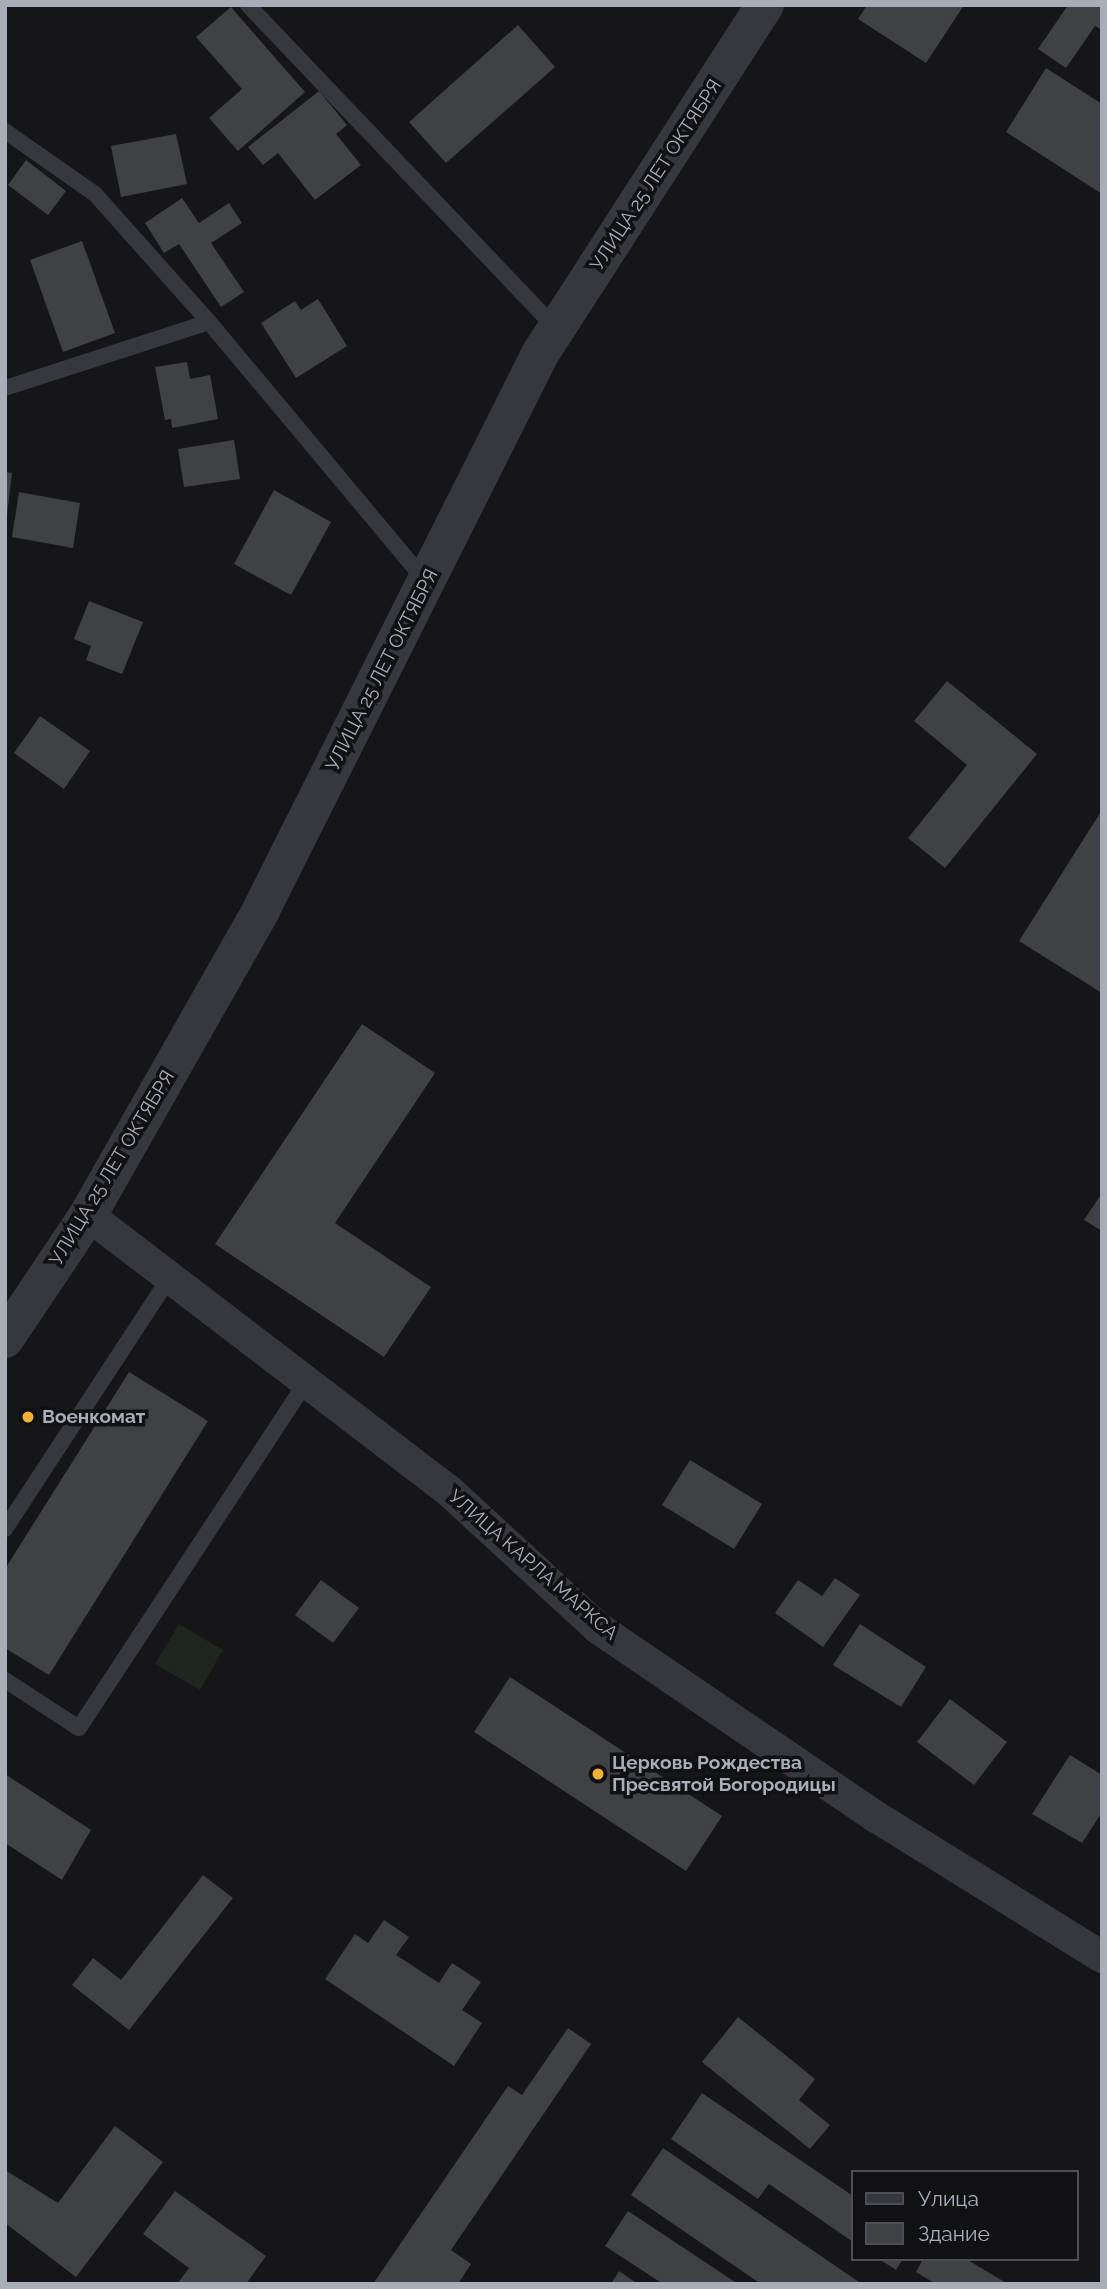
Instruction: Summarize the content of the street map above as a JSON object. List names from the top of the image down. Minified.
{"streets":{"street":["УЛИЦА 25 ЛЕТ ОКТЯБРЯ","УЛИЦА КАРЛА МАРКСА"]},"crossings":[["УЛИЦА 25 ЛЕТ ОКТЯБРЯ","УЛИЦА КАРЛА МАРКСА"]],"places":["Военкомат","Церковь Рождества Пресвятой Богородицы"],"legend":["Улица","Здание"]}
